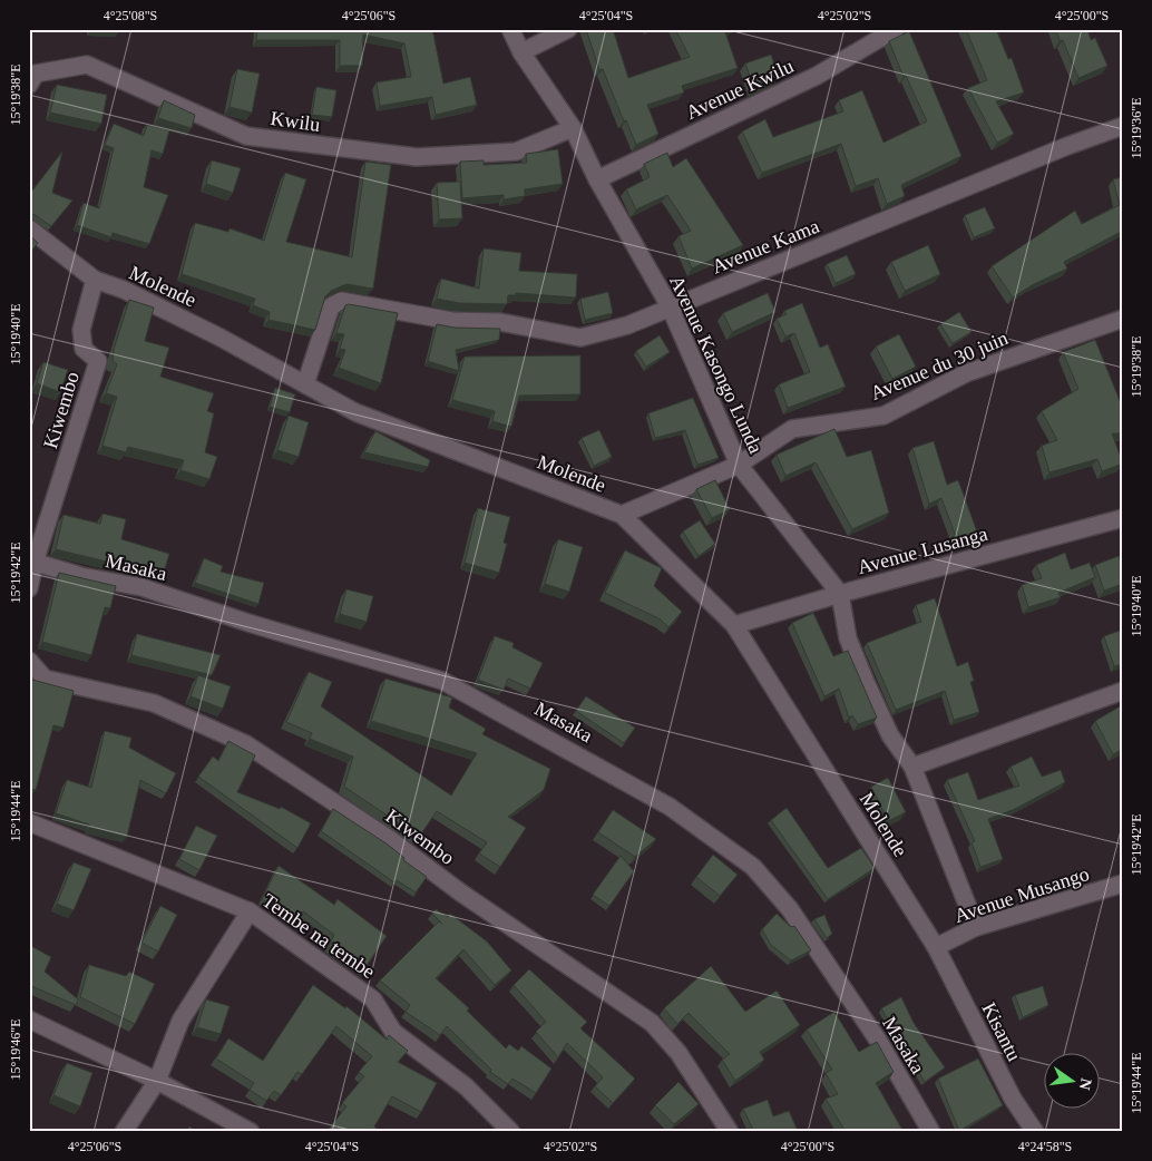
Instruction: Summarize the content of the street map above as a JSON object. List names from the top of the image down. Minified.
{"streets":{"street":["Avenue Kwilu","Kwilu","Avenue Kama","Molende","Avenue Kasongo Lunda","Avenue du 30 juin","Kiwembo","Avenue Lusanga","Masaka","Avenue Musango","Tembe na tembe","Kisantu"]},"crossings":[["Avenue Kwilu","Avenue Kasongo Lunda"],["Kwilu","Avenue Kasongo Lunda"],["Avenue Kama","Molende"],["Avenue Kama","Avenue Kasongo Lunda"],["Molende","Avenue du 30 juin"],["Molende","Kiwembo"],["Molende","Avenue Lusanga"],["Molende","Avenue Musango"],["Molende","Kisantu"],["Avenue Kasongo Lunda","Avenue du 30 juin"],["Avenue Kasongo Lunda","Avenue Lusanga"],["Avenue Kasongo Lunda","Avenue Musango"],["Kiwembo","Masaka"],["Avenue Musango","Kisantu"]],"north":"right","coordinates":["4°25'08\"S","4°25'06\"S","4°25'04\"S","4°25'02\"S","4°25'00\"S","15°19'38\"E","15°19'36\"E","15°19'40\"E","15°19'42\"E","15°19'44\"E","15°19'46\"E","4°24'58\"S"]}
